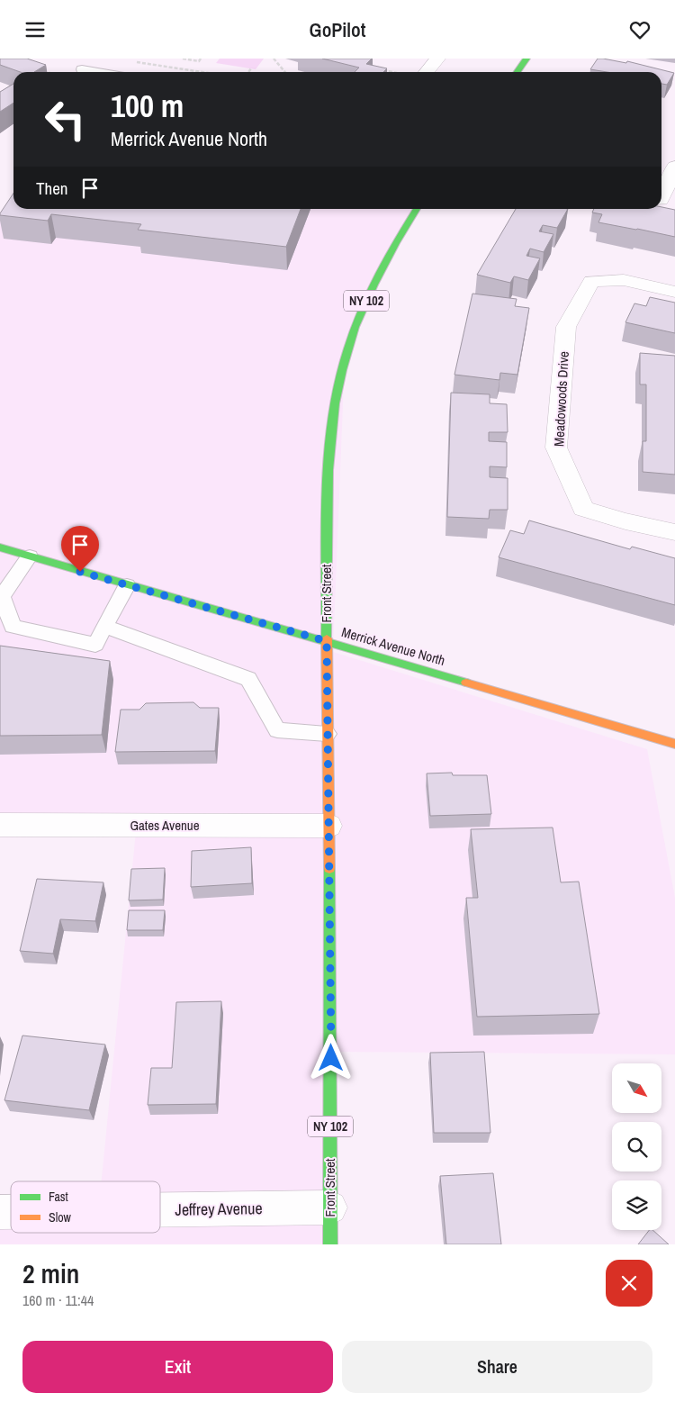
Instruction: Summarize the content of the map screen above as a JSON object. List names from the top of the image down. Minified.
{"streets":{"main road":["NY 102","Front Street","Merrick Avenue North"],"street":["Meadowoods Drive","Gates Avenue","Jeffrey Avenue"]},"crossings":[["Front Street","Merrick Avenue North"],["Front Street","Gates Avenue"],["Front Street","Jeffrey Avenue"]],"legend":["Fast","Slow"],"north":"bottom right","page":{"header":"GoPilot","turn":["100 m","Merrick Avenue North"],"then":"Then","heading":["2 min","160 m · 11:44"],"buttons":["Exit","Share"]}}
